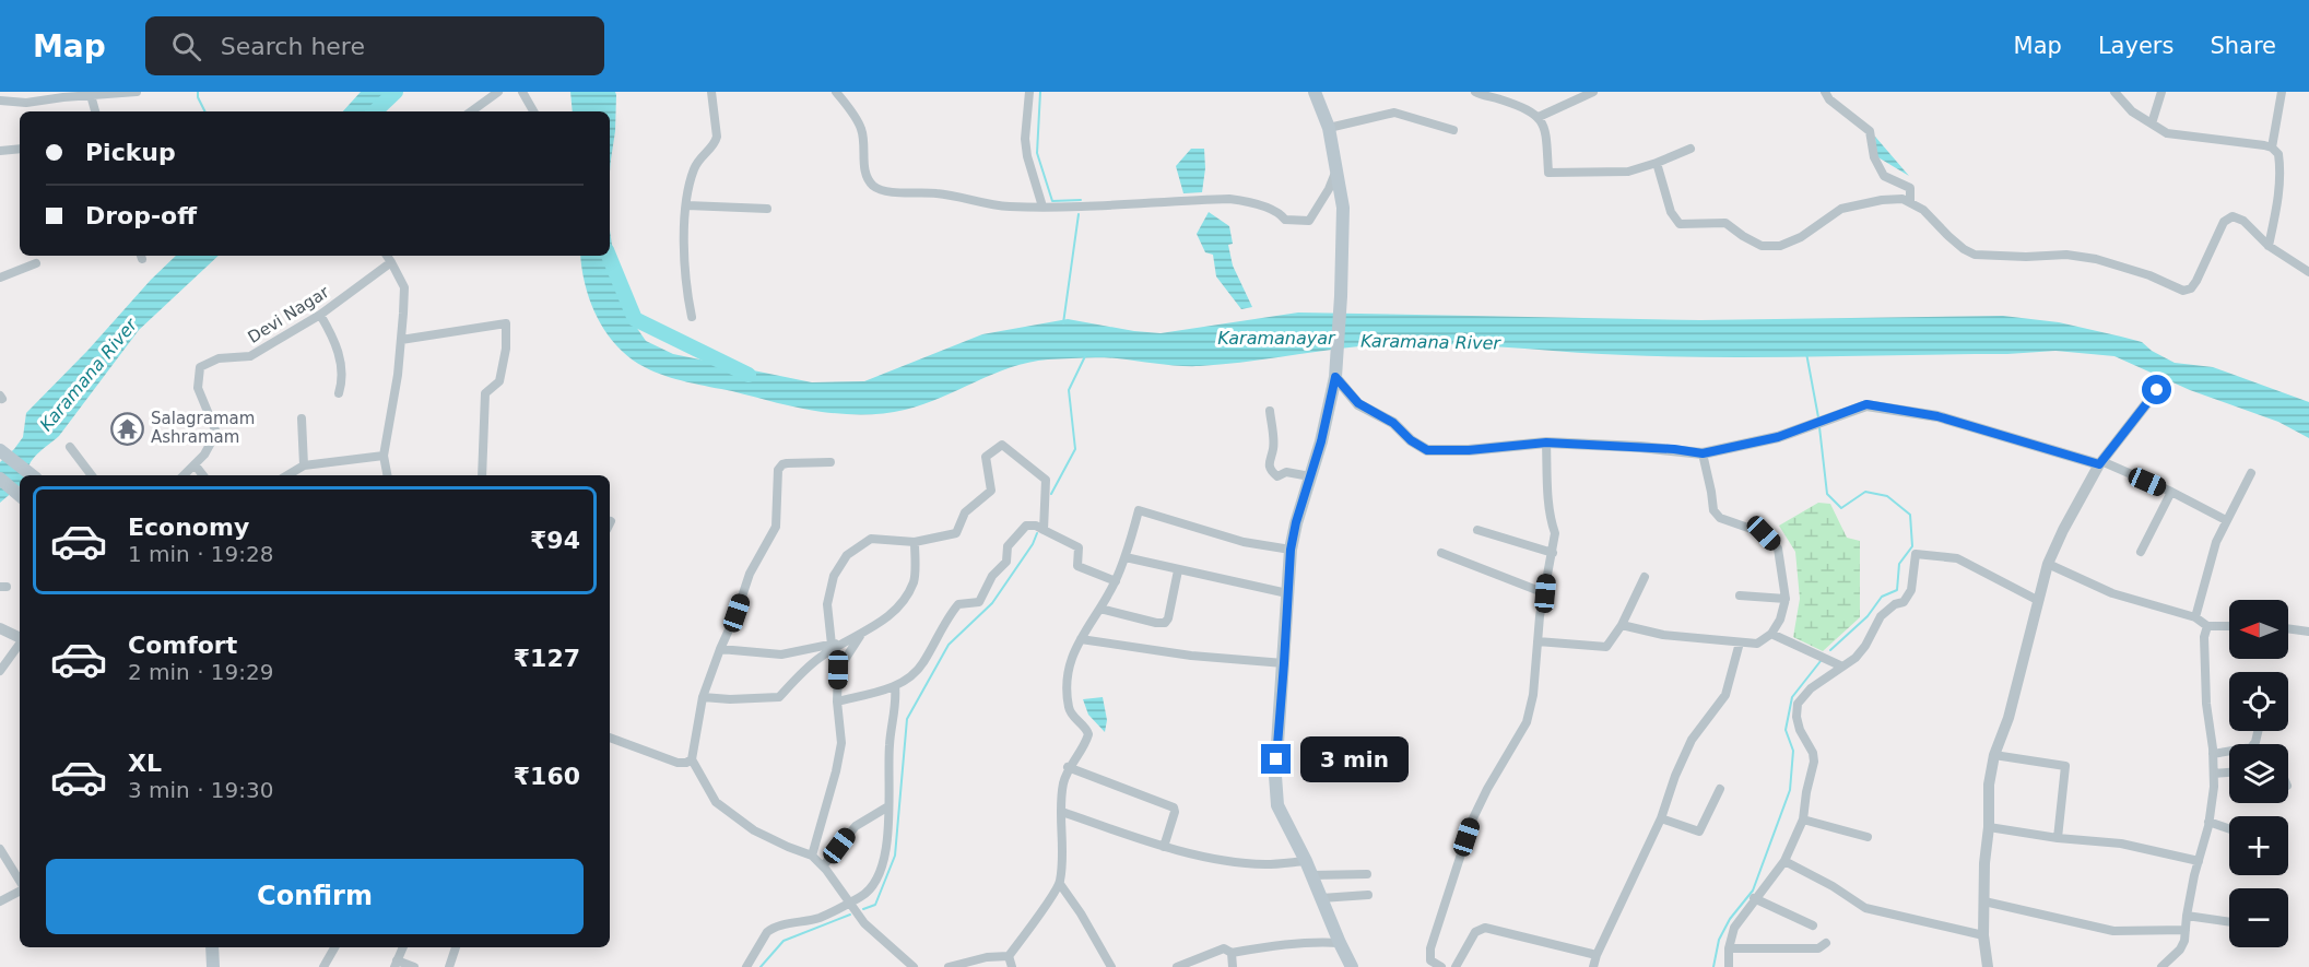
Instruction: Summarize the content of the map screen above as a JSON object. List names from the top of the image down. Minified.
{"streets":{"street":["Devi Nagar"]},"water":["Karamanayar","Karamana River"],"places":{"temple":["Salagramam Ashramam"]},"north":"left","page":{"header":"Map","search":"Search here","nav":["Map","Layers","Share"],"banner":["Pickup","Drop-off"],"list":[{"name":"Economy","note":"1 min · 19:28","value":"₹94"},{"name":"Comfort","note":"2 min · 19:29","value":"₹127"},{"name":"XL","note":"3 min · 19:30","value":"₹160"}],"map_buttons":["+","−"],"bubble":"3 min","buttons":"Confirm"}}
